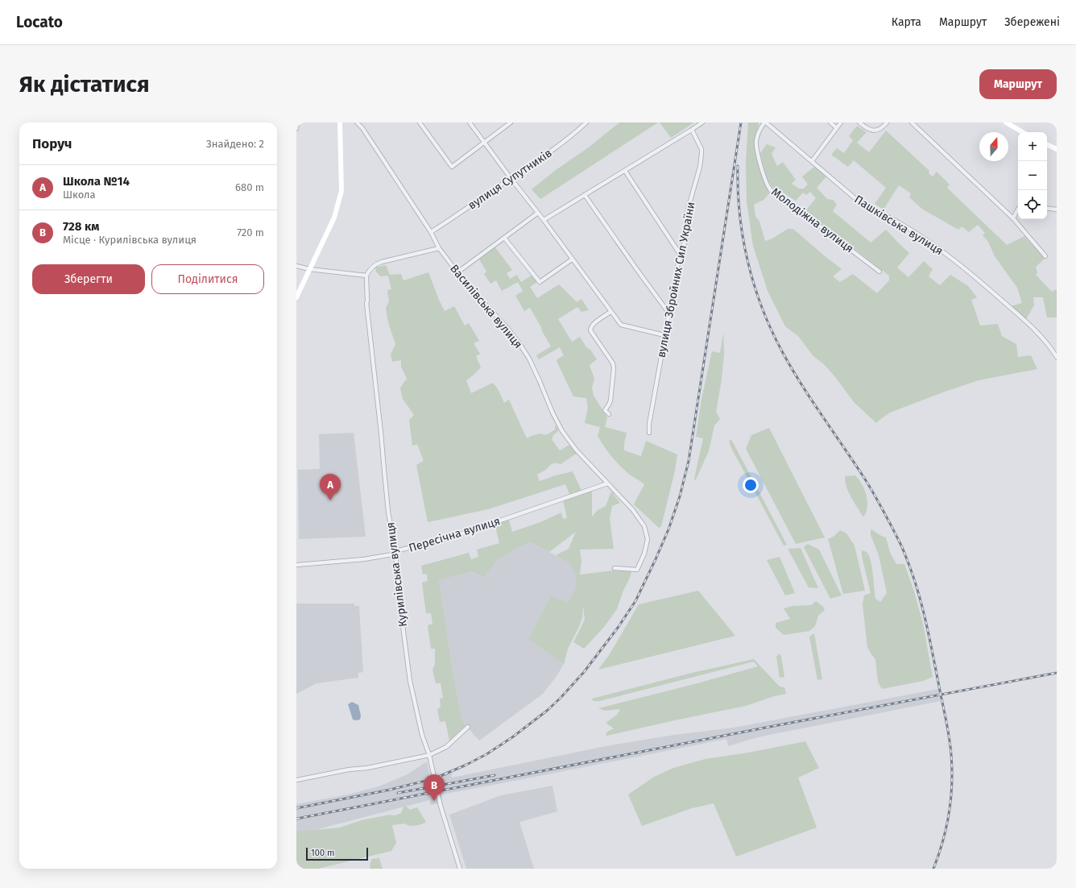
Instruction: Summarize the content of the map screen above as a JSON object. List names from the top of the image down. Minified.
{"streets":{"street":["вулиця Супутників","Молодіжна вулиця","Пашківська вулиця","вулиця Збройних Сил України","Василівська вулиця","Пересічна вулиця","Курилівська вулиця"]},"crossings":[["вулиця Супутників","Василівська вулиця"],["Молодіжна вулиця","Пашківська вулиця"],["Василівська вулиця","Пересічна вулиця"],["Пересічна вулиця","Курилівська вулиця"]],"scale_bar":"100 m","north":"top","page":{"header":"Locato","nav":["Карта","Маршрут","Збережені"],"buttons":["Маршрут",["Зберегти","Поділитися"]],"title":"Як дістатися","heading":["Поруч","Знайдено: 2"],"map_buttons":["+","−"],"list":[{"mark":"A","name":"Школа №14","note":"Школа","value":"680 m"},{"mark":"B","name":"728 км","note":"Місце · Курилівська вулиця","value":"720 m"}],"pins":["A","B"],"scale":"100 m"}}
